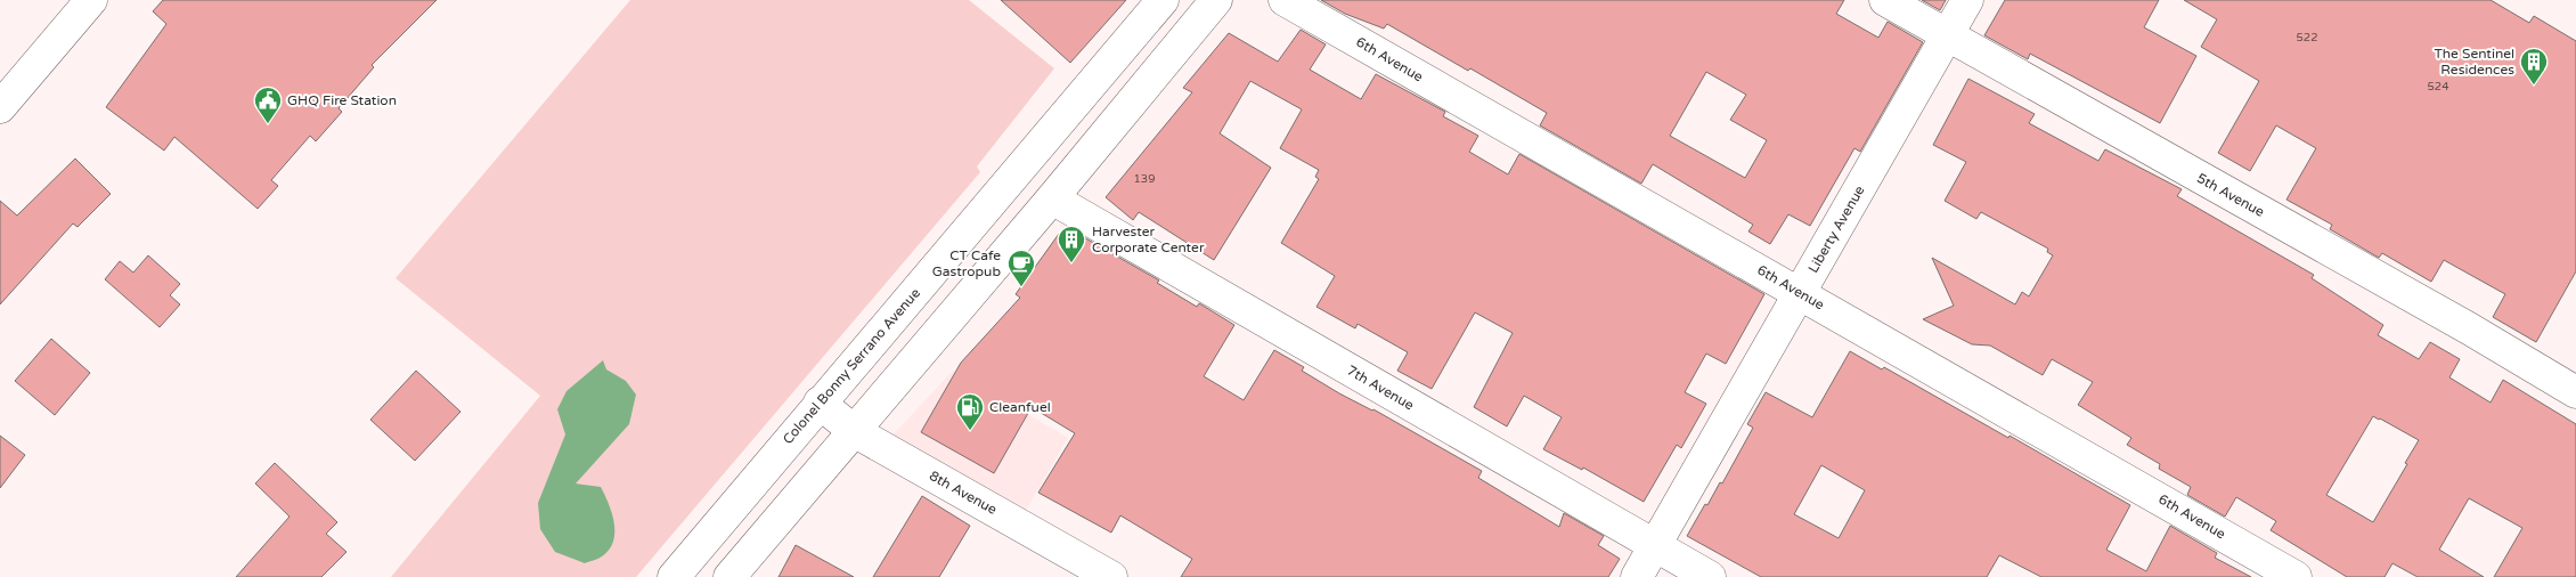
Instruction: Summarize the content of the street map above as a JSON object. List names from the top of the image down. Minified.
{"streets":{"street":["6th Avenue","5th Avenue","Liberty Avenue","Colonel Bonny Serrano Avenue","7th Avenue","8th Avenue"]},"crossings":[["6th Avenue","Liberty Avenue"],["5th Avenue","Liberty Avenue"],["Liberty Avenue","7th Avenue"],["Colonel Bonny Serrano Avenue","8th Avenue"]],"places":{"building":["The Sentinel Residences","Harvester Corporate Center"],"public building":["GHQ Fire Station"],"cafe":["CT Cafe Gastropub"],"fuel station":["Cleanfuel"]},"house_numbers":["522","524","139"]}
